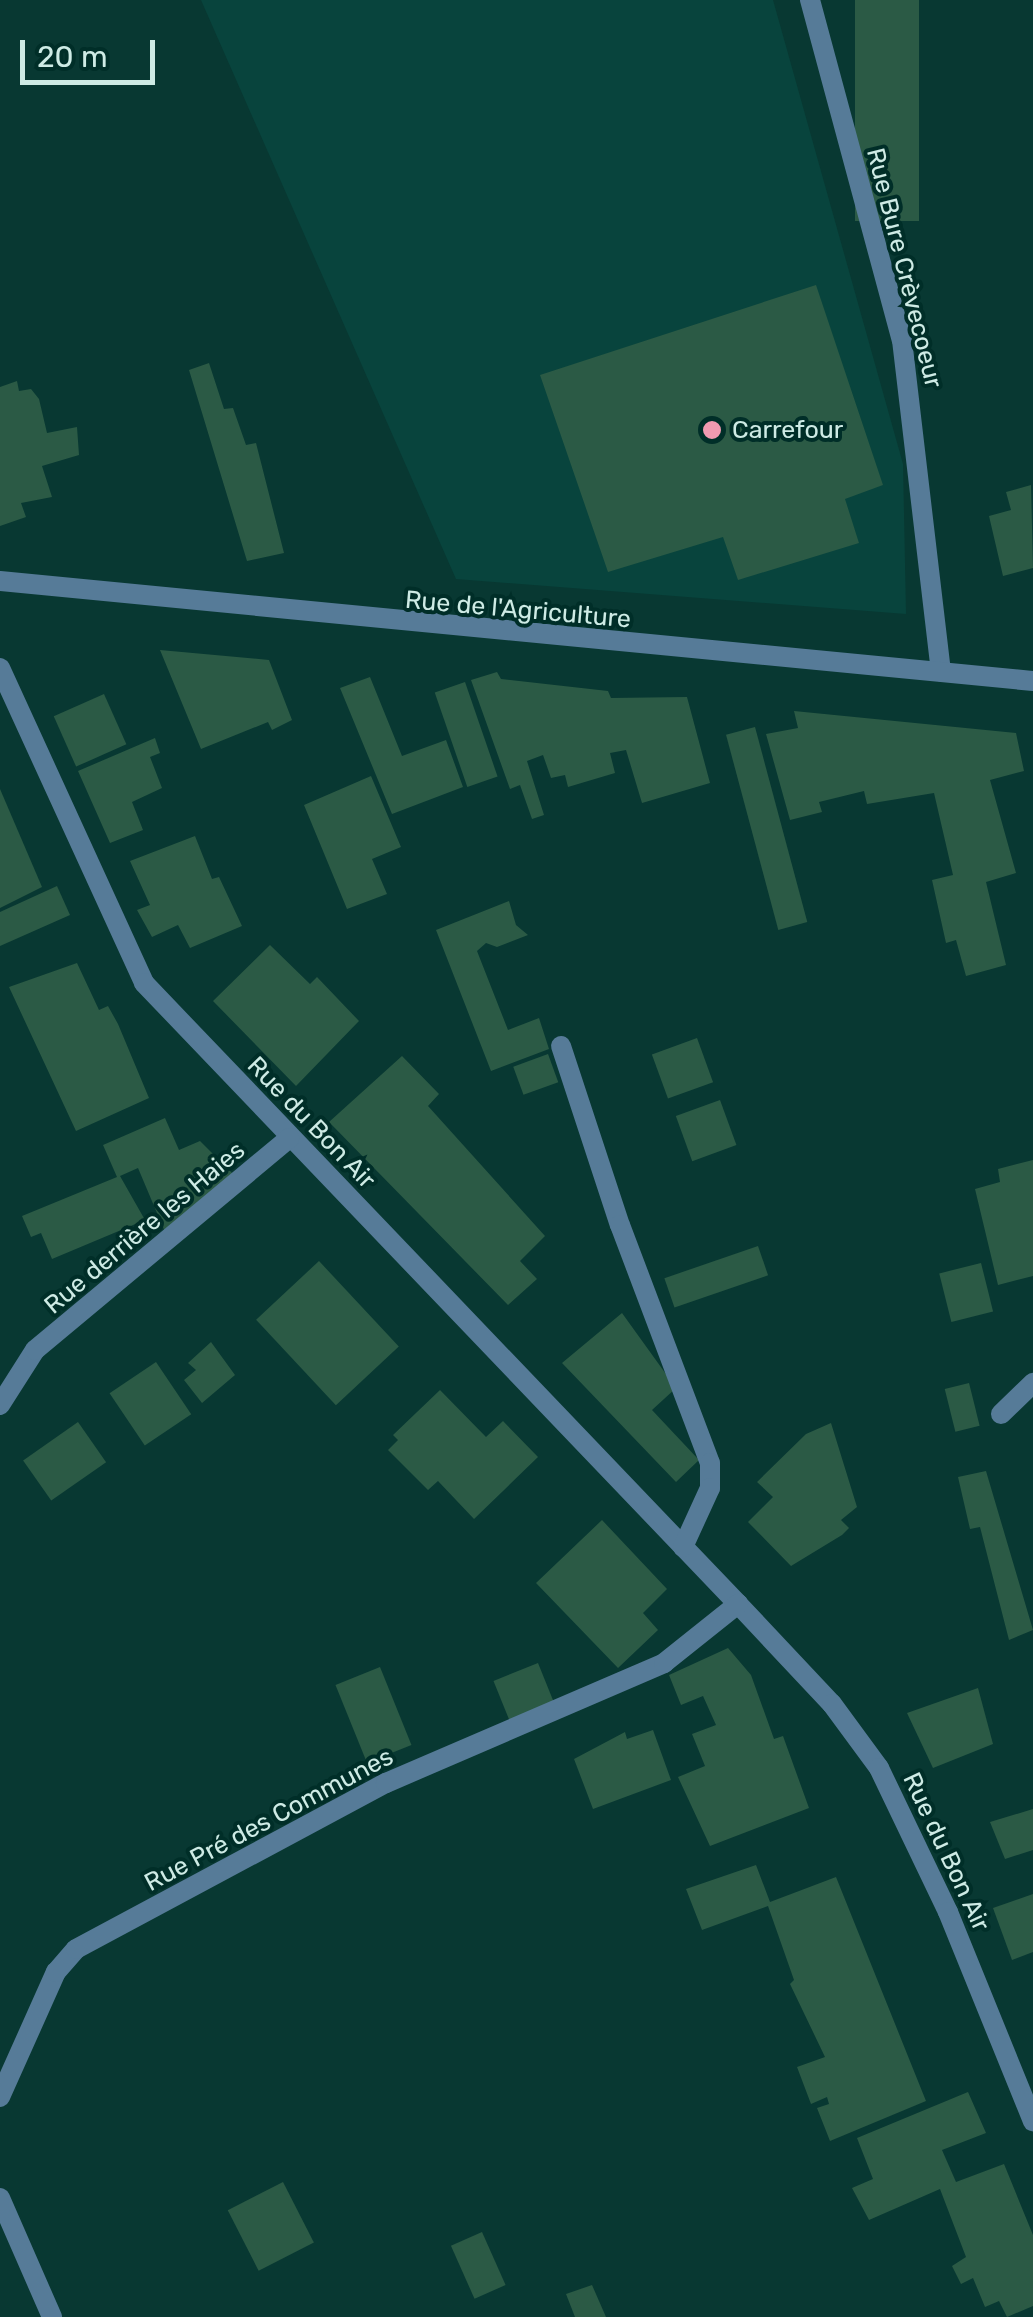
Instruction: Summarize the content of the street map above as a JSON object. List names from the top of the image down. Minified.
{"streets":{"street":["Rue Bure Crèvecoeur","Rue de l'Agriculture","Rue du Bon Air","Rue derrière les Haies","Rue Pré des Communes"]},"crossings":[["Rue Bure Crèvecoeur","Rue de l'Agriculture"],["Rue du Bon Air","Rue derrière les Haies"],["Rue du Bon Air","Rue Pré des Communes"]],"places":["Carrefour"],"scale_bar":"20 m"}
